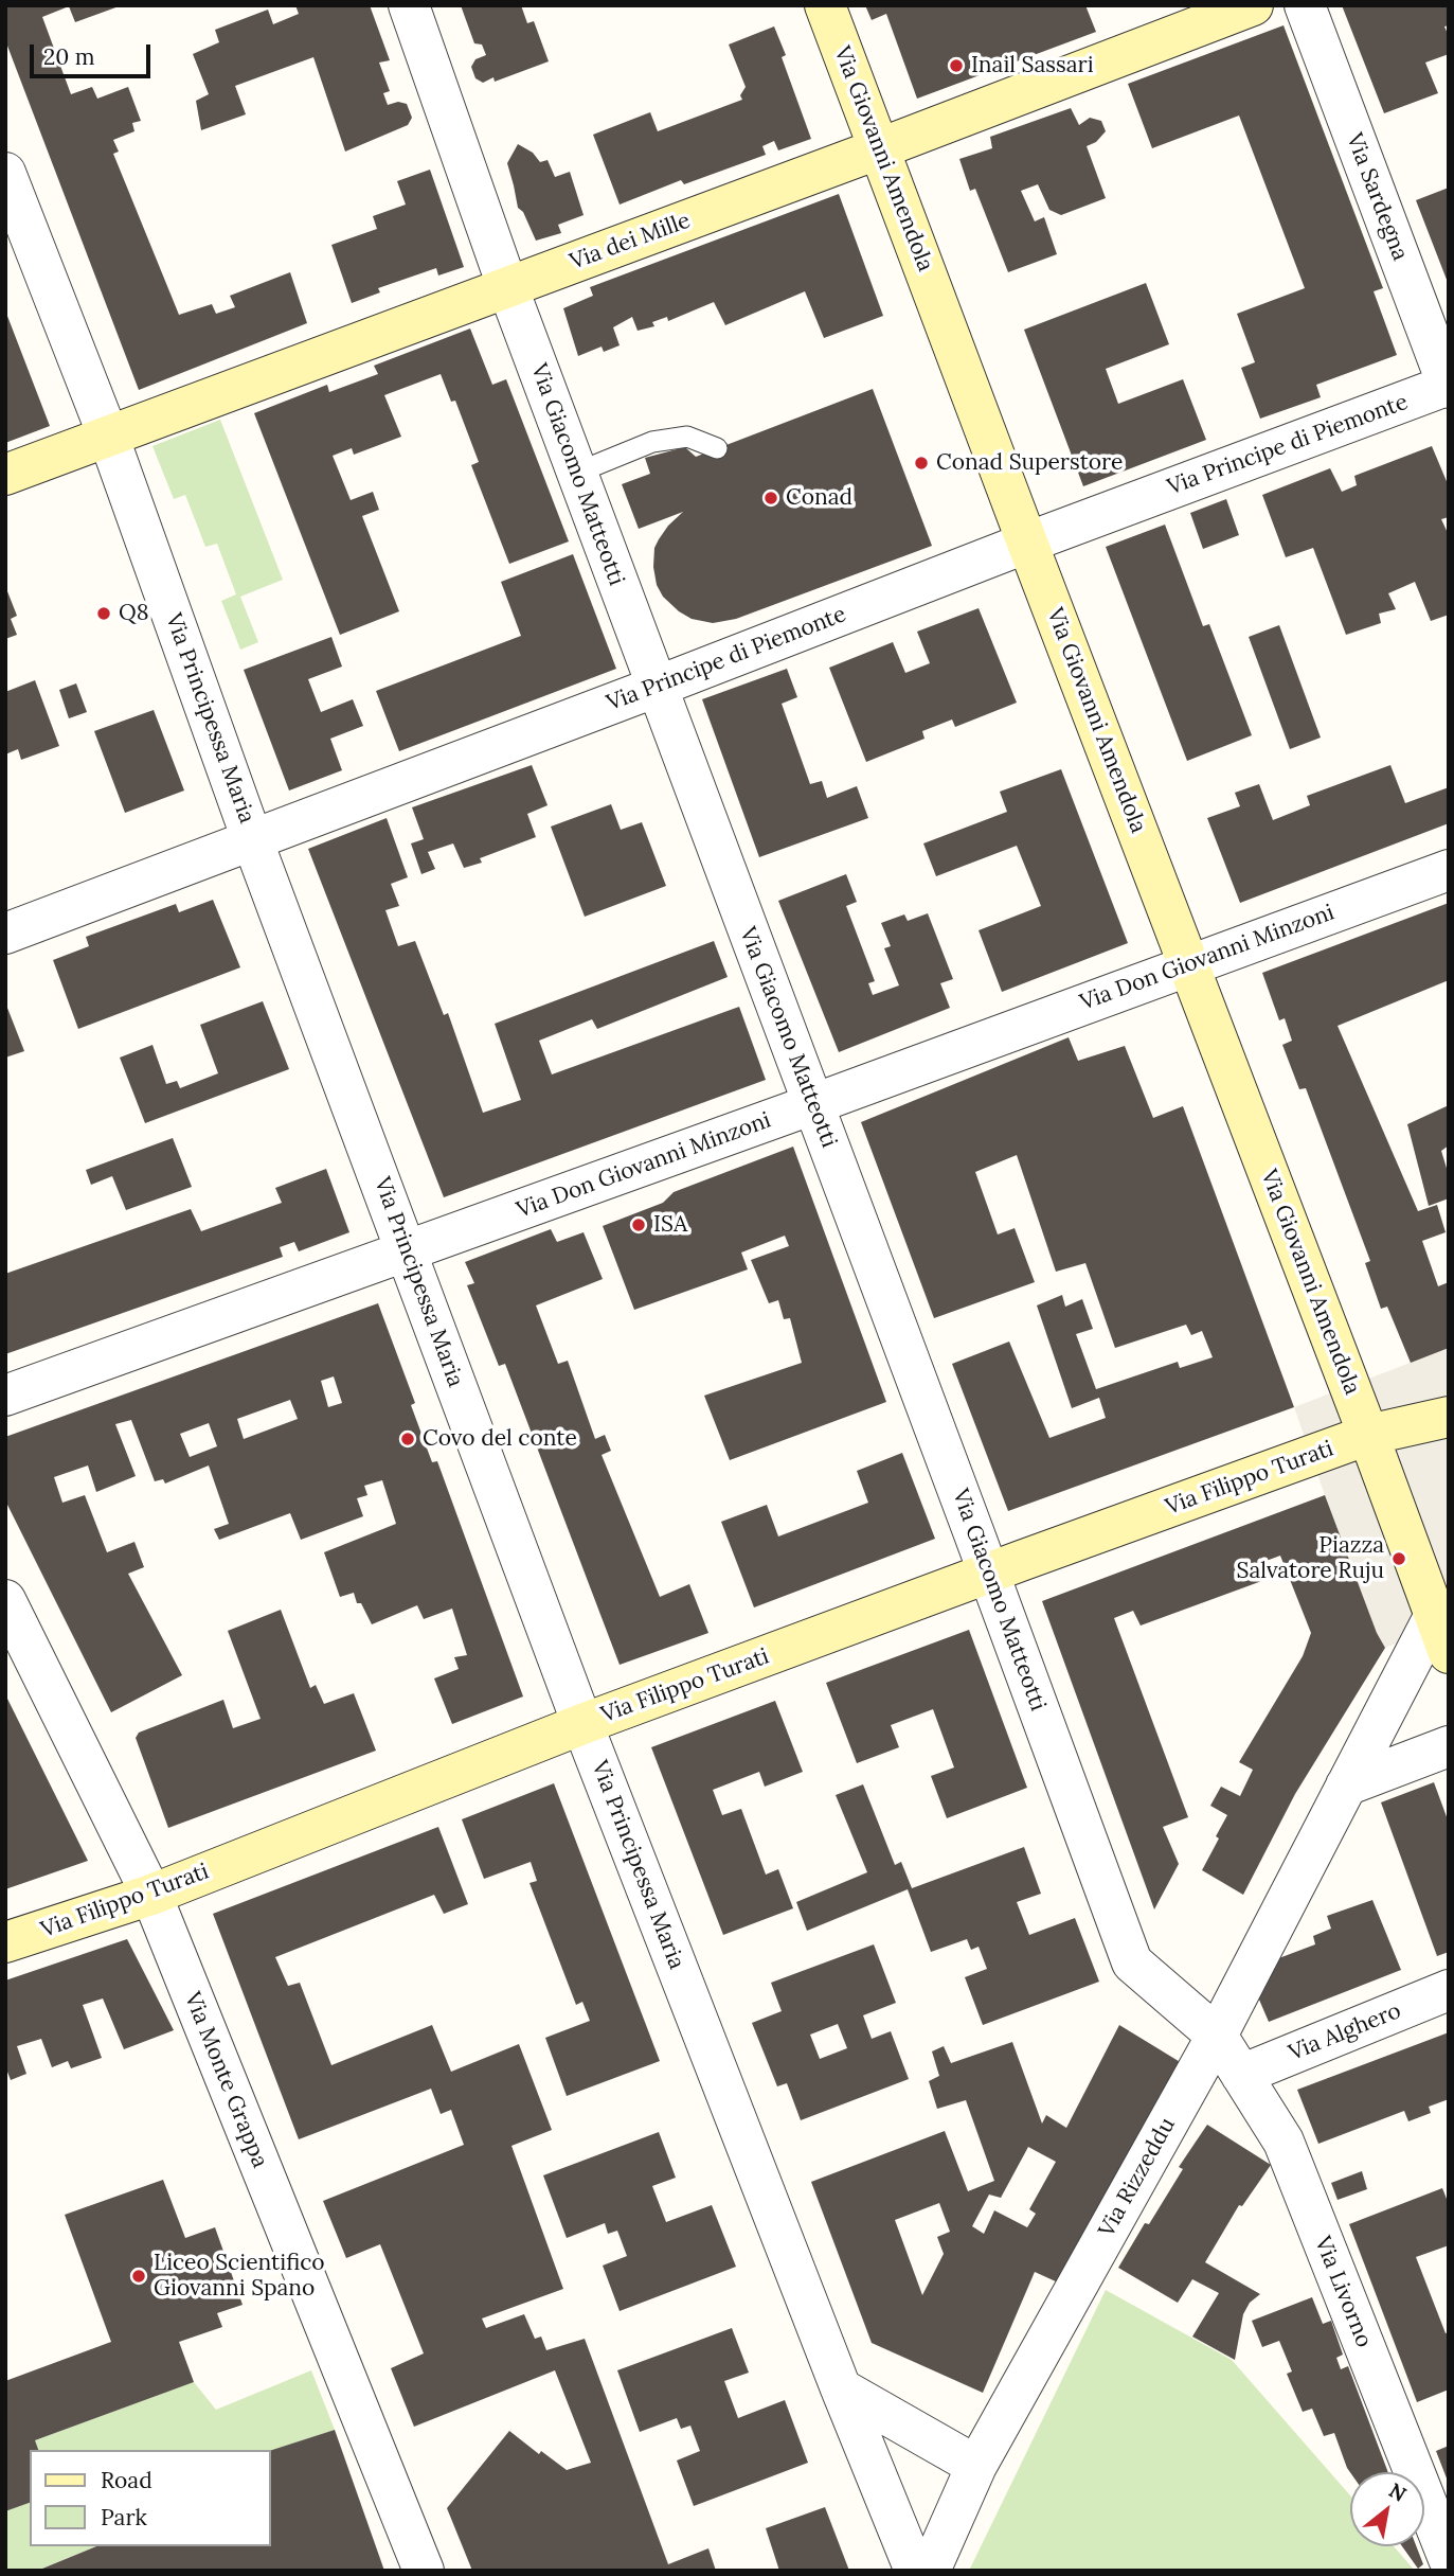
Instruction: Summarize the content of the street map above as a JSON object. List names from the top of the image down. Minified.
{"streets":{"street":["Via Giovanni Amendola","Via Sardegna","Via dei Mille","Via Principe di Piemonte","Via Giacomo Matteotti","Via Principessa Maria","Via Don Giovanni Minzoni","Via Filippo Turati","Via Alghero","Via Monte Grappa","Via Rizzeddu","Via Livorno"]},"crossings":[["Via Giovanni Amendola","Via dei Mille"],["Via Giovanni Amendola","Via Principe di Piemonte"],["Via Giovanni Amendola","Via Don Giovanni Minzoni"],["Via Giovanni Amendola","Via Filippo Turati"],["Via Sardegna","Via Principe di Piemonte"],["Via dei Mille","Via Giacomo Matteotti"],["Via dei Mille","Via Principessa Maria"],["Via Principe di Piemonte","Via Giacomo Matteotti"],["Via Principe di Piemonte","Via Principessa Maria"],["Via Giacomo Matteotti","Via Don Giovanni Minzoni"],["Via Giacomo Matteotti","Via Filippo Turati"],["Via Giacomo Matteotti","Via Rizzeddu"],["Via Giacomo Matteotti","Via Livorno"],["Via Principessa Maria","Via Don Giovanni Minzoni"],["Via Principessa Maria","Via Filippo Turati"],["Via Filippo Turati","Via Monte Grappa"],["Via Alghero","Via Livorno"],["Via Rizzeddu","Via Livorno"]],"places":["Inail Sassari","Conad Superstore","Conad","Q8","ISA","Covo del conte","Piazza Salvatore Ruju","Liceo Scientifico Giovanni Spano"],"legend":["Road","Park"],"scale_bar":"20 m","north":"top right"}
